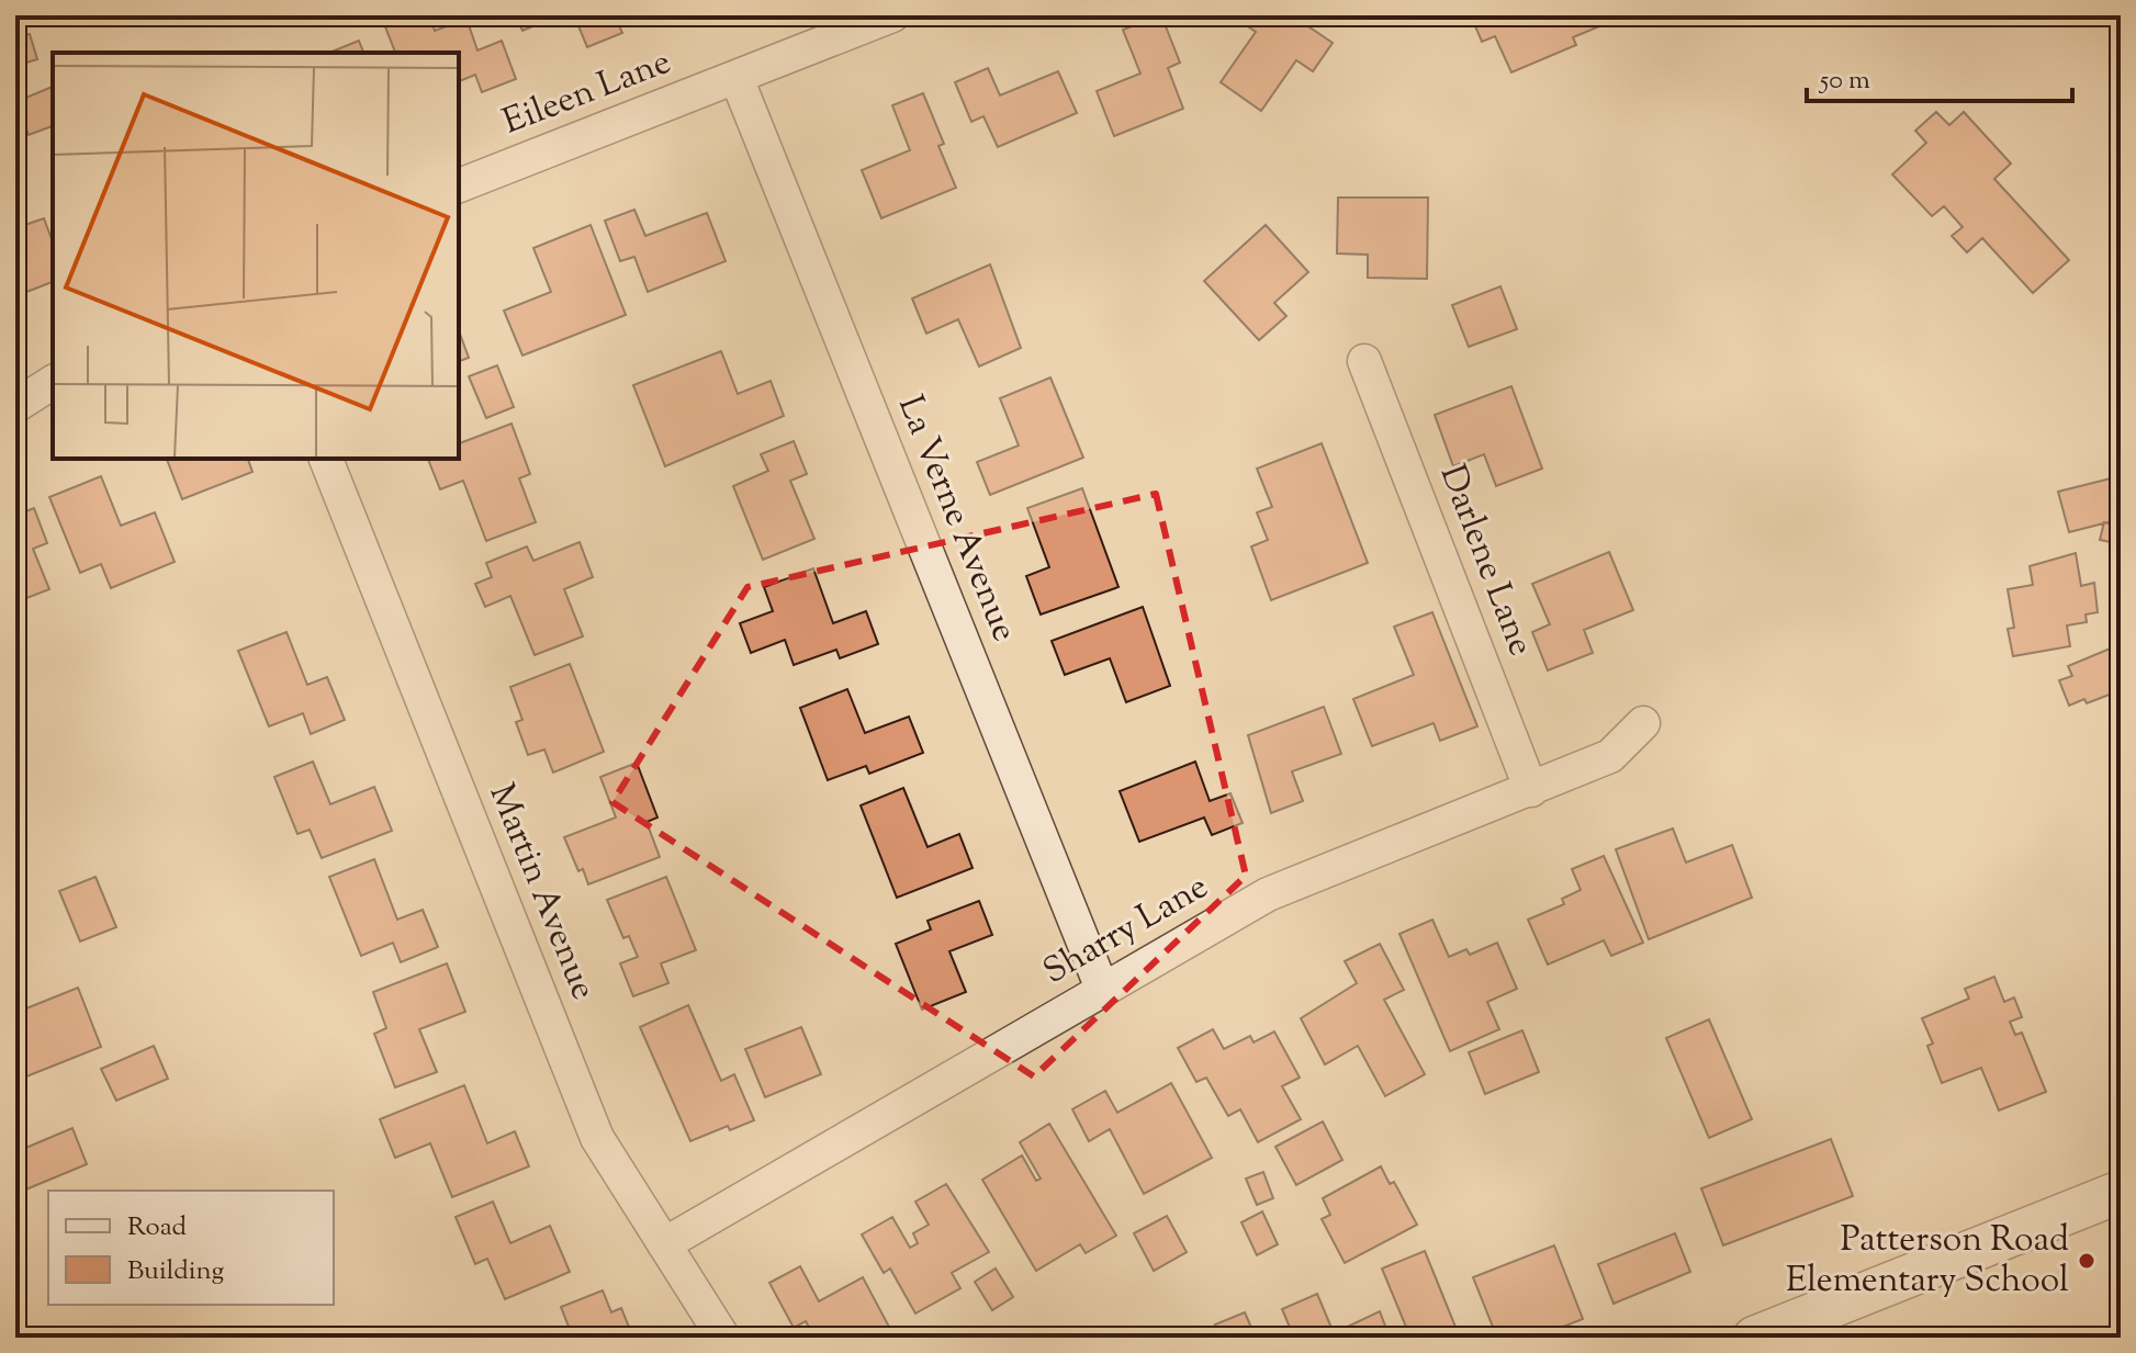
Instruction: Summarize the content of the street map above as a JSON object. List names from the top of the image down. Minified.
{"streets":{"street":["Eileen Lane","La Verne Avenue","Darlene Lane","Martin Avenue","Sharry Lane"]},"crossings":[["Eileen Lane","La Verne Avenue"],["La Verne Avenue","Sharry Lane"],["Darlene Lane","Sharry Lane"],["Martin Avenue","Sharry Lane"]],"places":["Patterson Road Elementary School"],"legend":["Road","Building"],"scale_bar":"50 m"}
